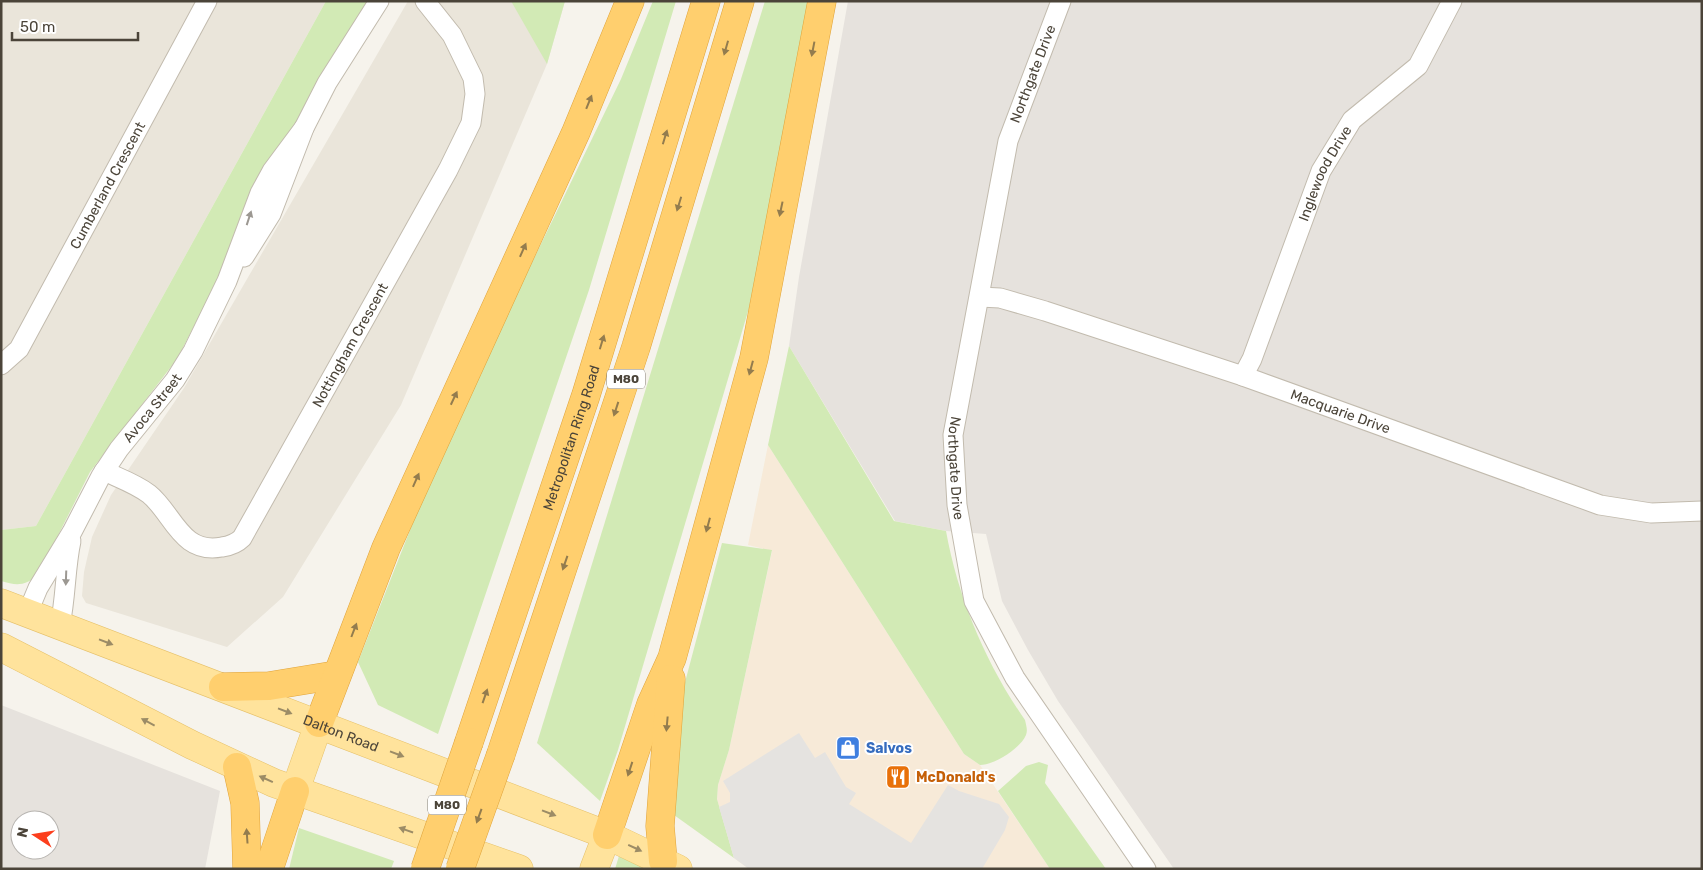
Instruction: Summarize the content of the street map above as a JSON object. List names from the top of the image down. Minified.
{"streets":{"highway":["M80","Metropolitan Ring Road"],"main road":["Dalton Road"],"street":["Northgate Drive","Inglewood Drive","Cumberland Crescent","Nottingham Crescent","Avoca Street","Macquarie Drive"]},"crossings":[["Northgate Drive","Macquarie Drive"],["Inglewood Drive","Macquarie Drive"],["Nottingham Crescent","Avoca Street"],["Avoca Street","Dalton Road"]],"places":{"shop":["Salvos"],"restaurant":["McDonald's"]},"scale_bar":"50 m","north":"left"}
